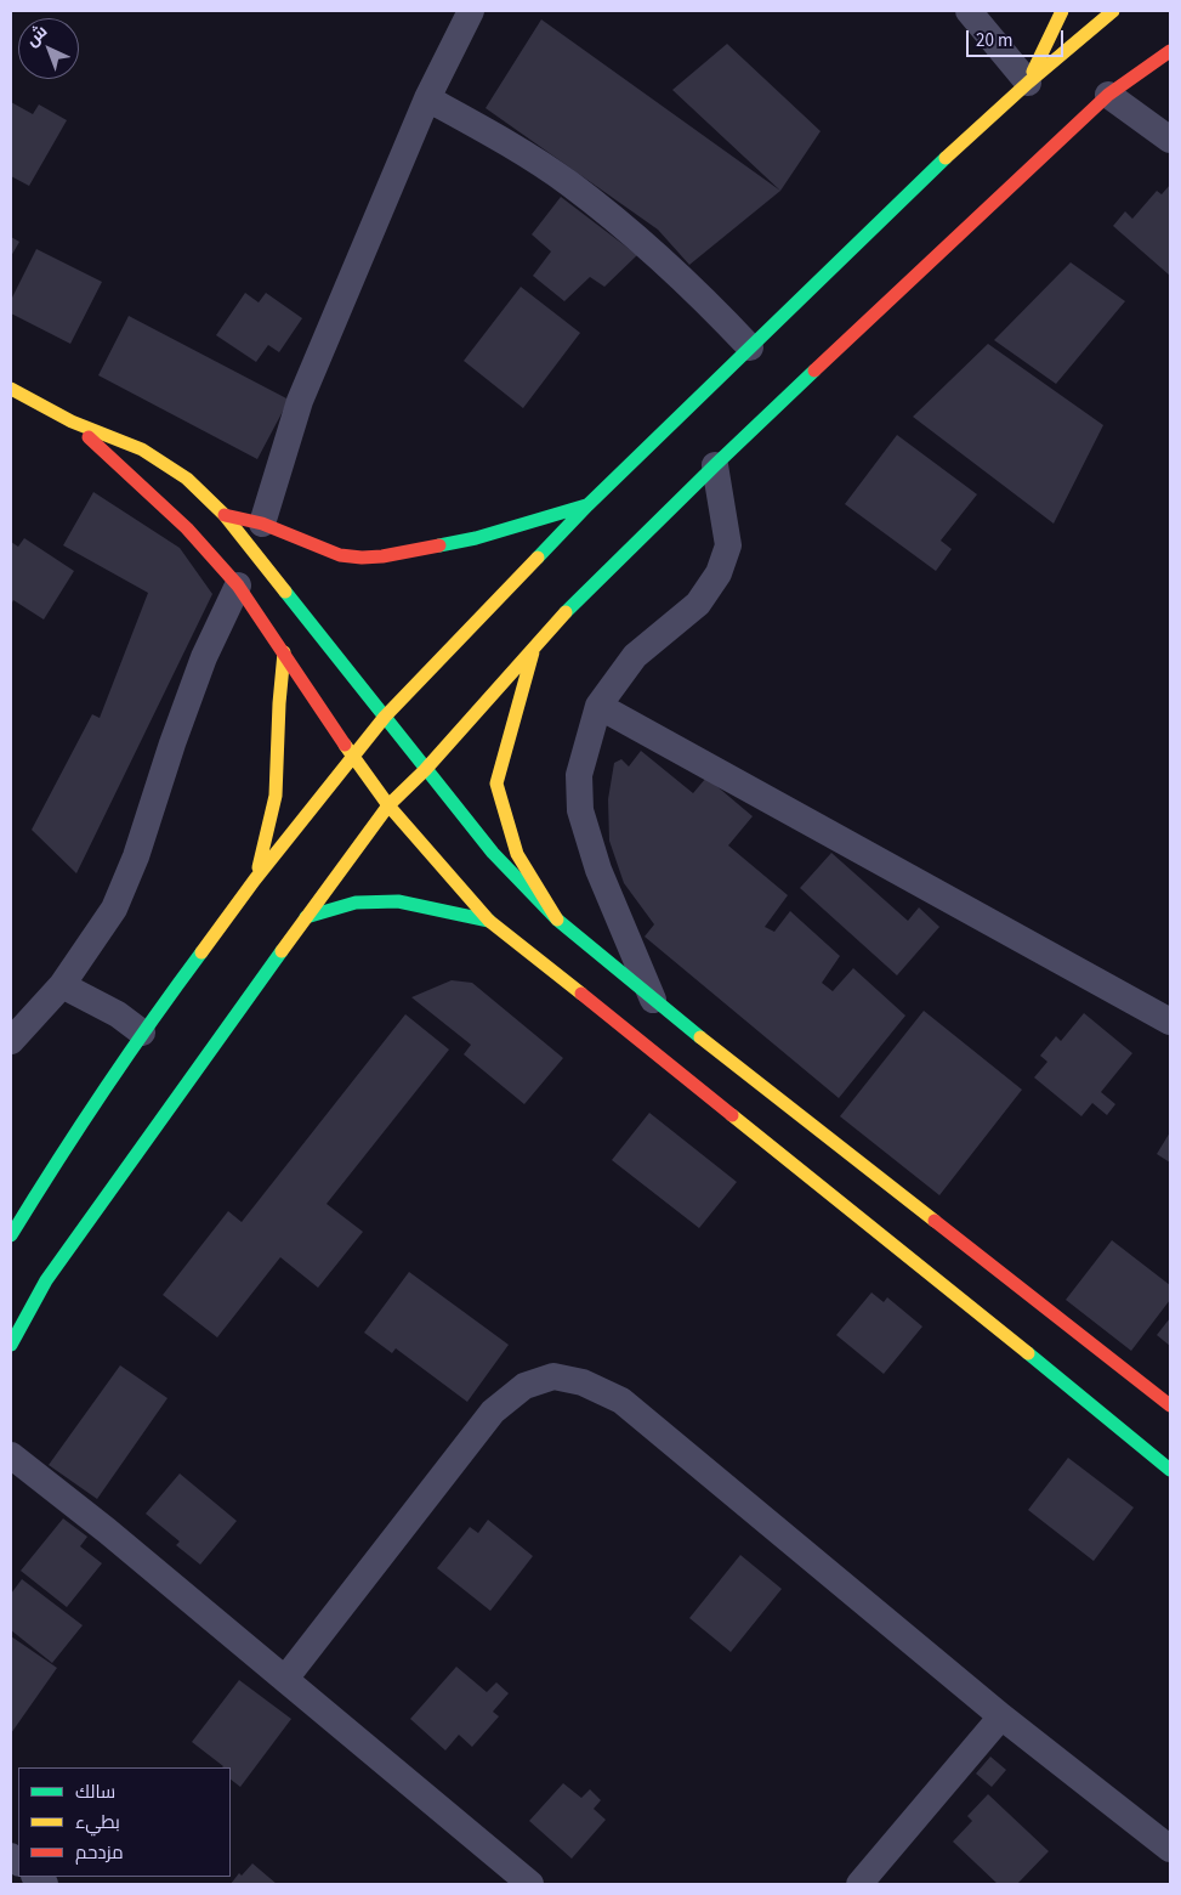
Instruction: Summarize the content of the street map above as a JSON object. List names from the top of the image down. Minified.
{"legend":["سالك","بطيء","مزدحم"],"scale_bar":"20 m","north":"top left"}
